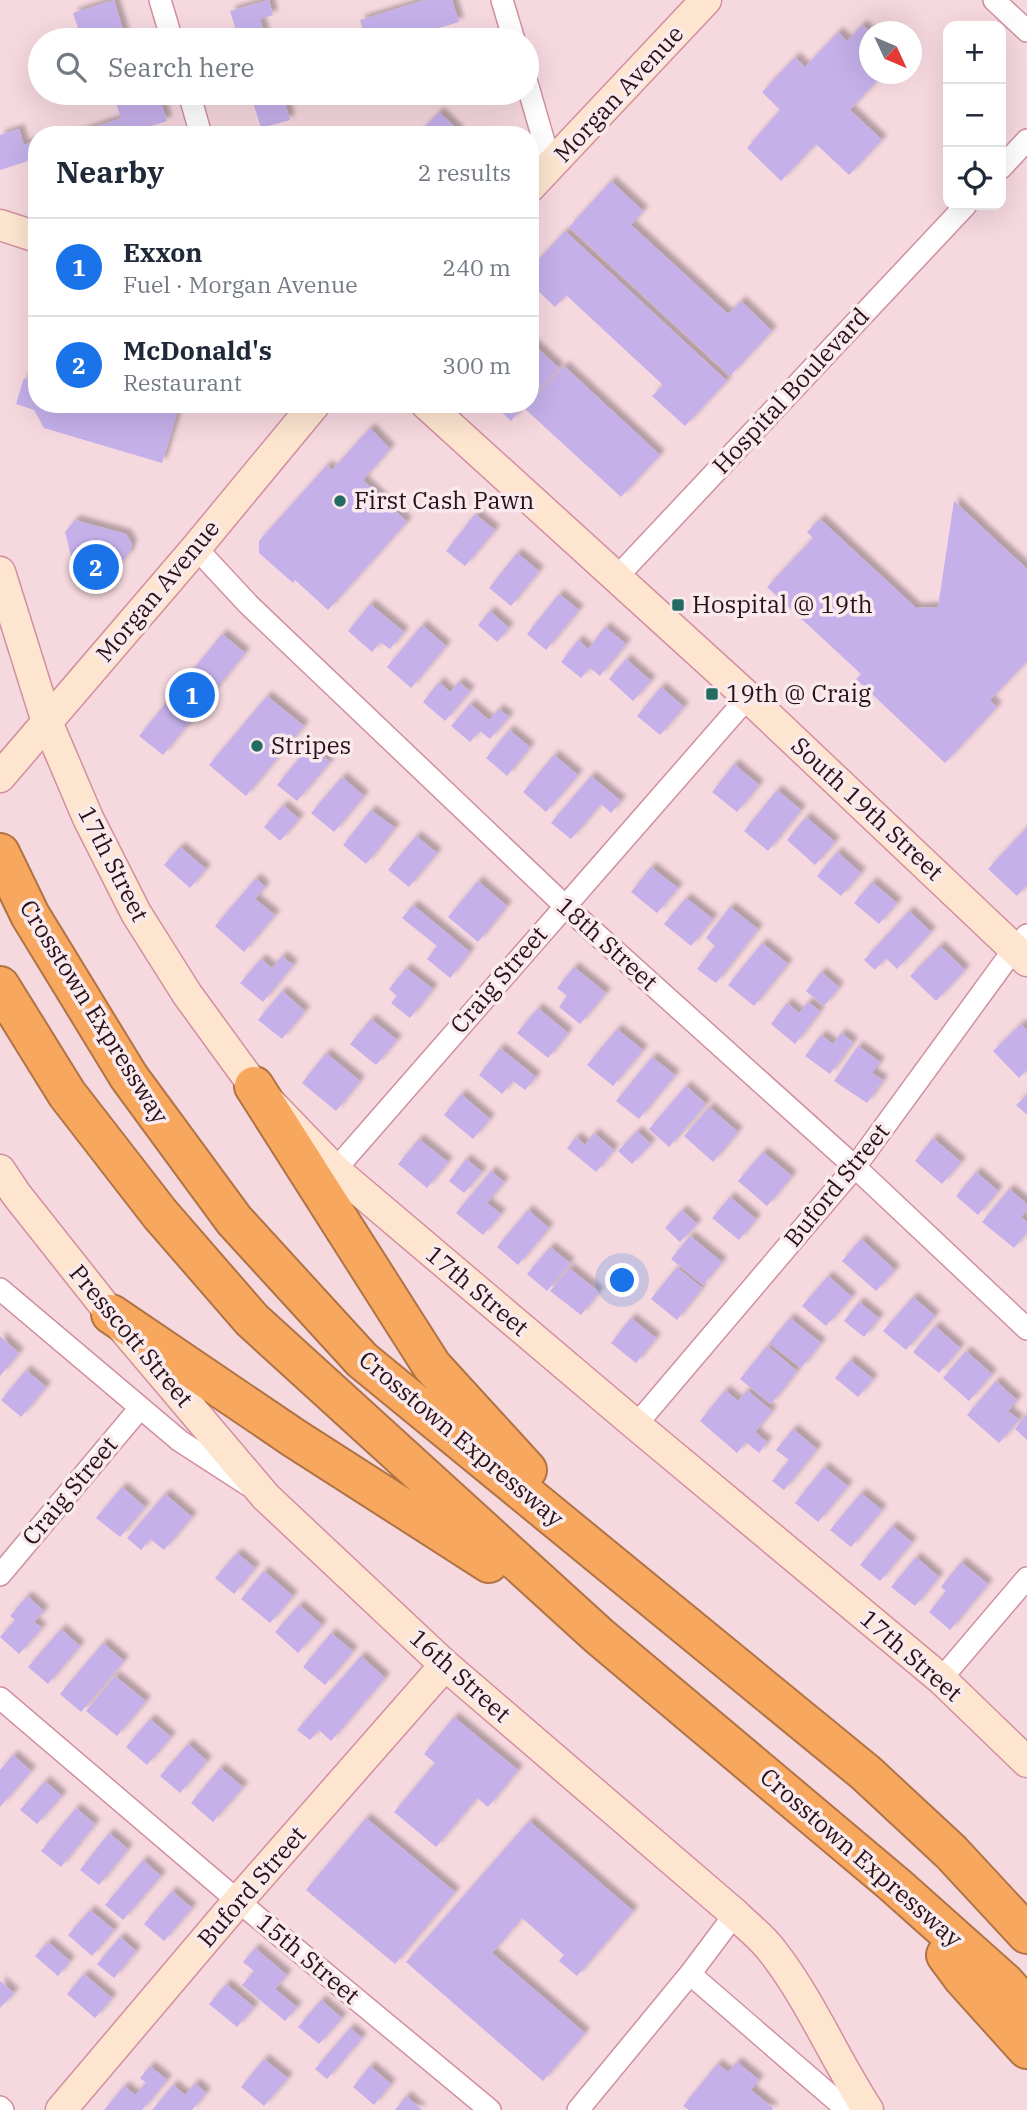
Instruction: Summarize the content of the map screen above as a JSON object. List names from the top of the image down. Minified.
{"streets":{"highway":["Crosstown Expressway"],"main road":["Morgan Avenue","South 19th Street","17th Street","Buford Street","Presscott Street","16th Street"],"street":["Hospital Boulevard","18th Street","Craig Street","15th Street"]},"crossings":[["Morgan Avenue","17th Street"],["Morgan Avenue","18th Street"],["Hospital Boulevard","South 19th Street"],["South 19th Street","Craig Street"],["South 19th Street","Buford Street"],["17th Street","Craig Street"],["17th Street","Buford Street"],["18th Street","Craig Street"],["18th Street","Buford Street"],["Craig Street","16th Street"],["Buford Street","16th Street"],["Buford Street","15th Street"],["Presscott Street","16th Street"]],"places":{"other":["First Cash Pawn","Stripes"],"transit":["Hospital @ 19th","19th @ Craig"]},"north":"bottom right","page":{"map_buttons":["+","−"],"search":"Search here","heading":["Nearby","2 results"],"list":[{"mark":"1","name":"Exxon","note":"Fuel · Morgan Avenue","value":"240 m"},{"mark":"2","name":"McDonald's","note":"Restaurant","value":"300 m"}],"pins":["2","1"]}}
